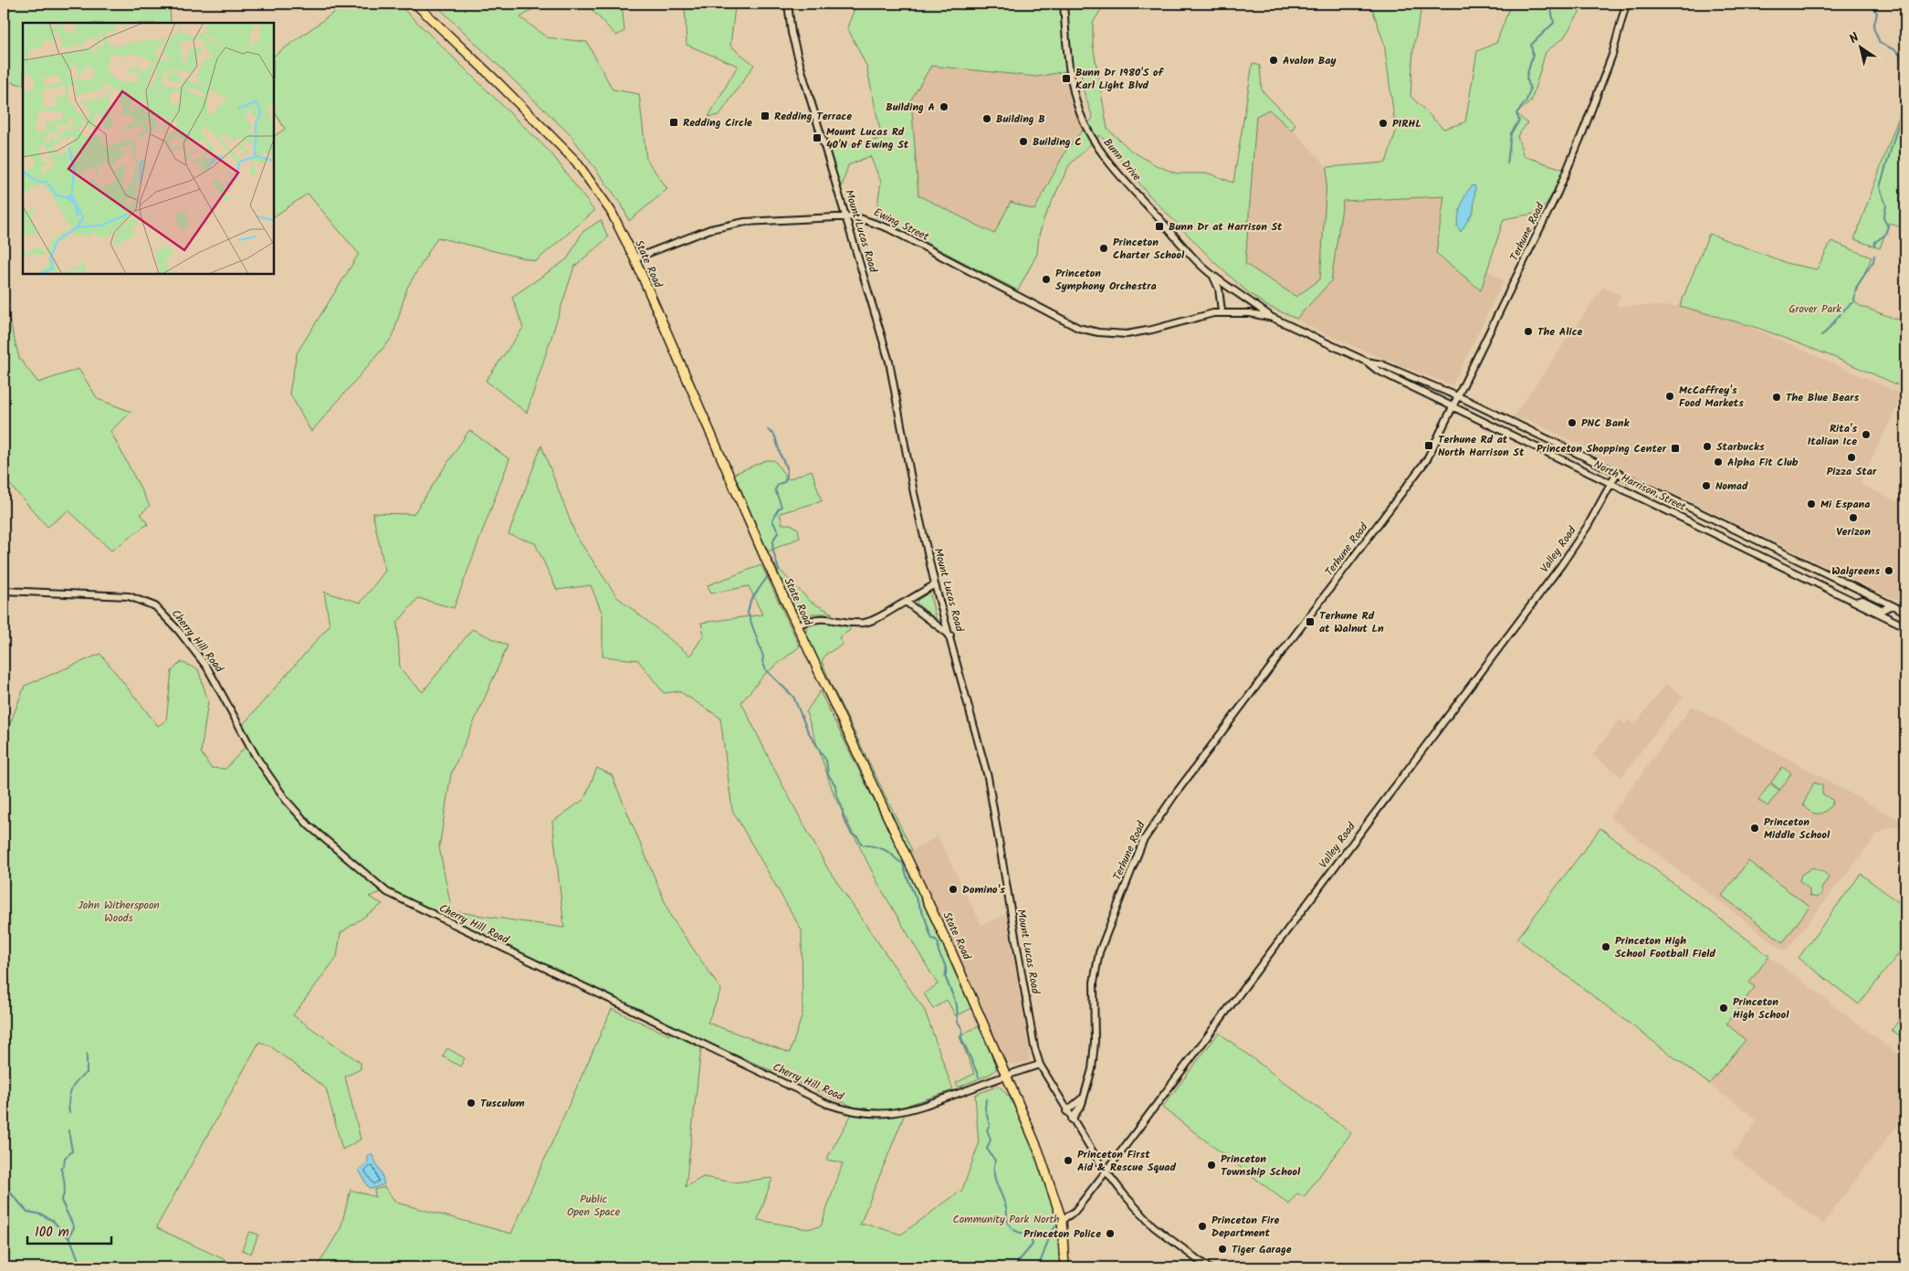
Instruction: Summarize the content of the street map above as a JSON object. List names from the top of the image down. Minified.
{"streets":{"highway":["State Road"],"street":["Bunn Drive","Ewing Street","Mount Lucas Road","Terhune Road","North Harrison Street","Valley Road","Cherry Hill Road"]},"crossings":[["Bunn Drive","North Harrison Street"],["Ewing Street","Mount Lucas Road"],["Ewing Street","State Road"],["Ewing Street","North Harrison Street"],["Mount Lucas Road","Terhune Road"],["Mount Lucas Road","Valley Road"],["Mount Lucas Road","Cherry Hill Road"],["Terhune Road","North Harrison Street"],["State Road","Valley Road"],["State Road","Cherry Hill Road"],["North Harrison Street","Valley Road"]],"parks":["Grover Park","John Witherspoon Woods","Public Open Space","Community Park North"],"places":{"other":["Avalon Bay","Building A","Building B","PIRHL","Building C","Princeton Charter School","Princeton Symphony Orchestra","The Alice","McCaffrey's Food Markets","The Blue Bears","PNC Bank","Rita's Italian Ice","Starbucks","Pizza Star","Alpha Fit Club","Nomad","Mi Espana","Verizon","Walgreens","Princeton Middle School","Domino's","Princeton High School Football Field","Princeton High School","Tusculum","Princeton First Aid & Rescue Squad","Princeton Township School","Princeton Fire Department","Princeton Police","Tiger Garage"],"transit":["Bunn Dr 1980'S of Karl Light Blvd","Redding Terrace","Redding Circle","Mount Lucas Rd 40'N of Ewing St","Bunn Dr at Harrison St","Terhune Rd at North Harrison St","Princeton Shopping Center","Terhune Rd at Walnut Ln"]},"scale_bar":"100 m","north":"top left"}
